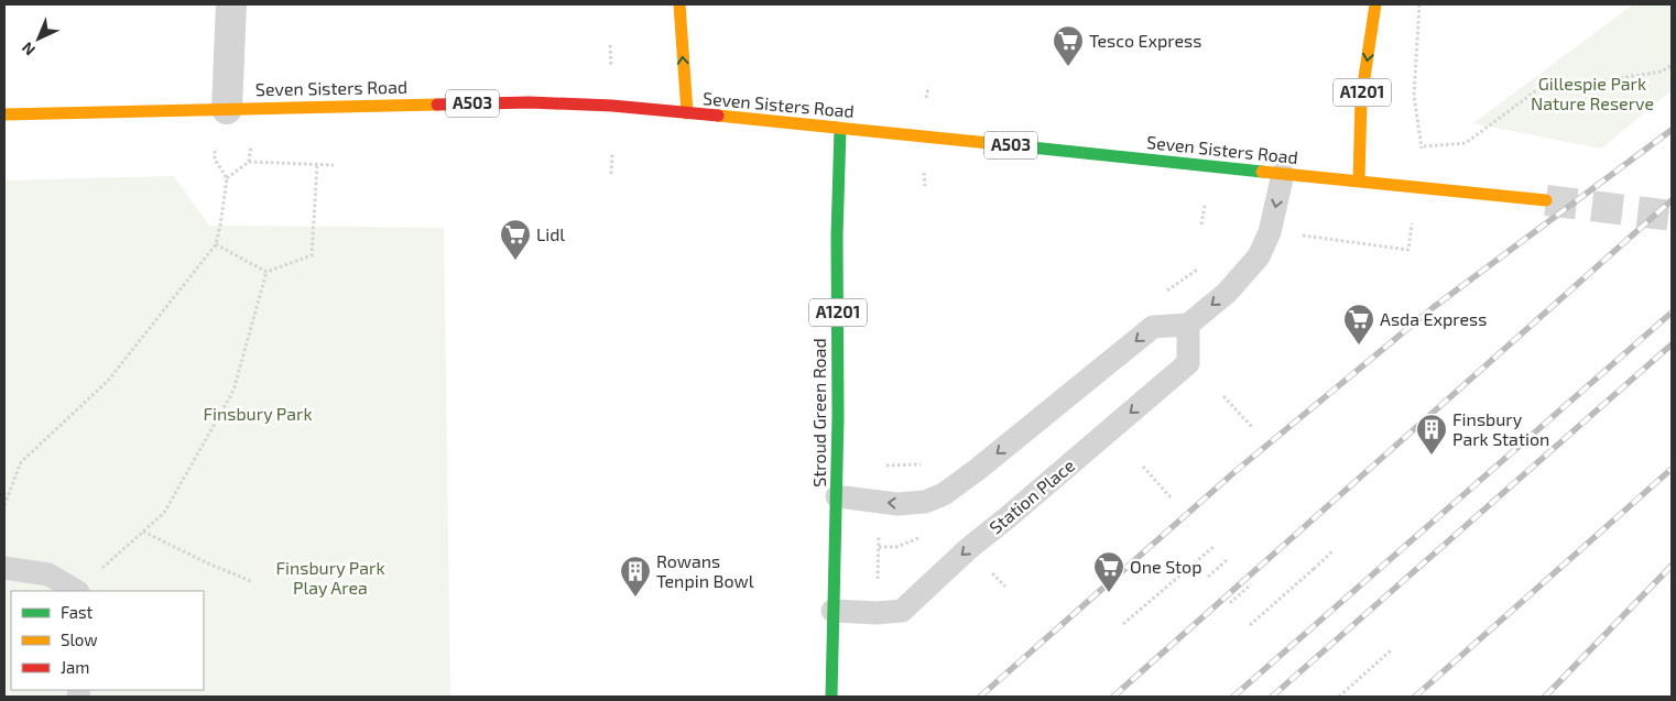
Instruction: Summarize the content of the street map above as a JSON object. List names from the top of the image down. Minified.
{"streets":{"main road":["Seven Sisters Road","A1201","A503","Stroud Green Road"],"lane":["Station Place"]},"crossings":[["Seven Sisters Road","A1201"],["Seven Sisters Road","Stroud Green Road"],["Stroud Green Road","Station Place"]],"parks":["Gillespie Park Nature Reserve","Finsbury Park","Finsbury Park Play Area"],"places":{"supermarket":["Tesco Express","Lidl","Asda Express","One Stop"],"building":["Finsbury Park Station","Rowans Tenpin Bowl"]},"legend":["Fast","Slow","Jam"],"north":"bottom left"}
